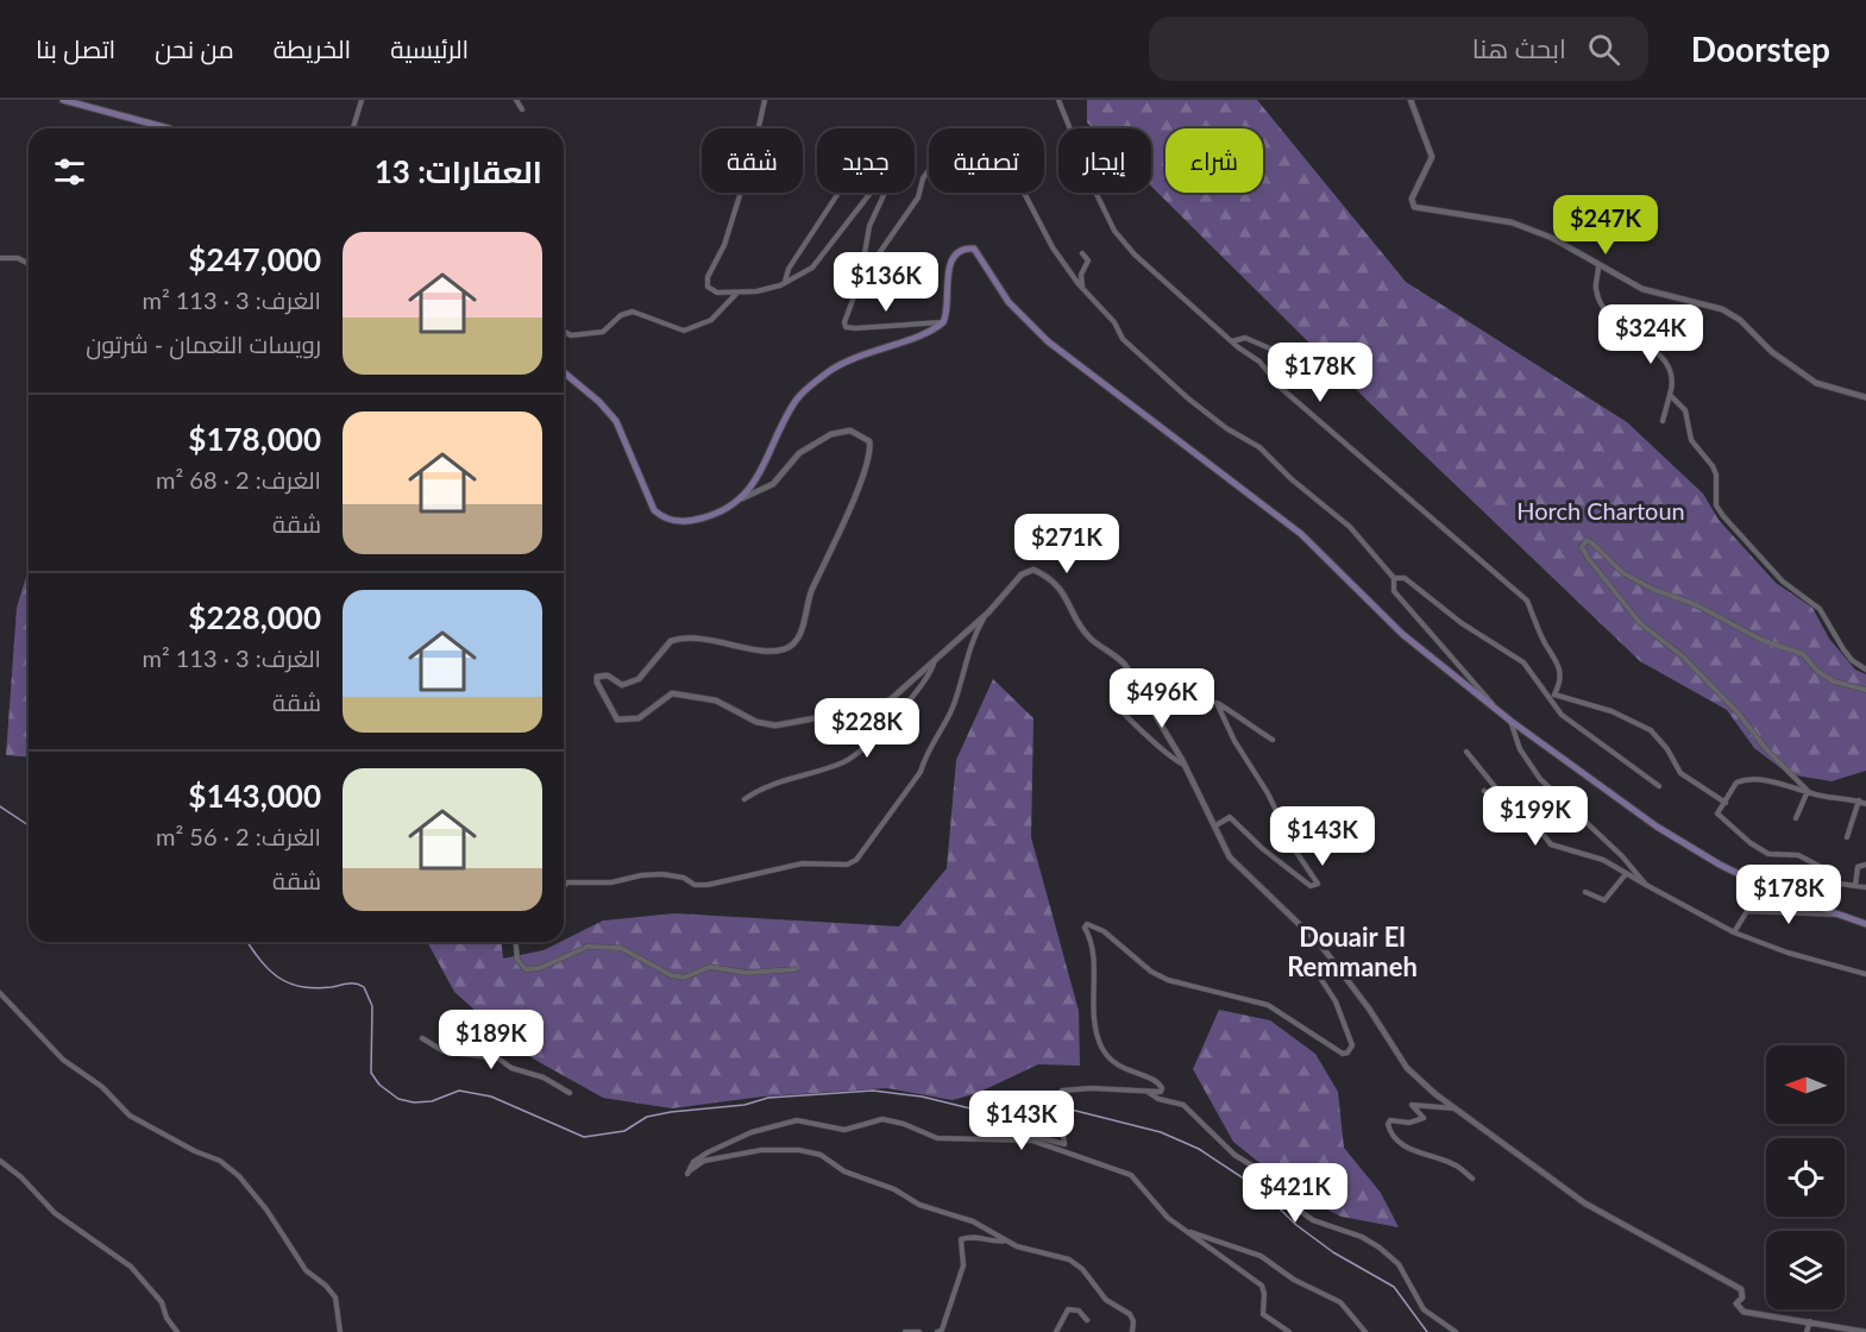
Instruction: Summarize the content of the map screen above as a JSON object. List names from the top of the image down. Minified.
{"districts":["Douair El Remmaneh"],"parks":["Horch Chartoun"],"north":"left","page":{"header":"Doorstep","search":"ابحث هنا","nav":["الرئيسية","الخريطة","من نحن","اتصل بنا"],"chip":["شراء","إيجار","تصفية","جديد","شقة"],"heading":"العقارات: 13","price":["$247K","$136K","$324K","$178K","$271K","$496K","$228K","$199K","$143K","$178K","$189K","$143K","$421K"],"list":[{"name":"$247,000","note":"الغرف: 3 · 113 m² · رويسات النعمان - شرتون"},{"name":"$178,000","note":"الغرف: 2 · 68 m² · شقة"},{"name":"$228,000","note":"الغرف: 3 · 113 m² · شقة"},{"name":"$143,000","note":"الغرف: 2 · 56 m² · شقة"}]}}
